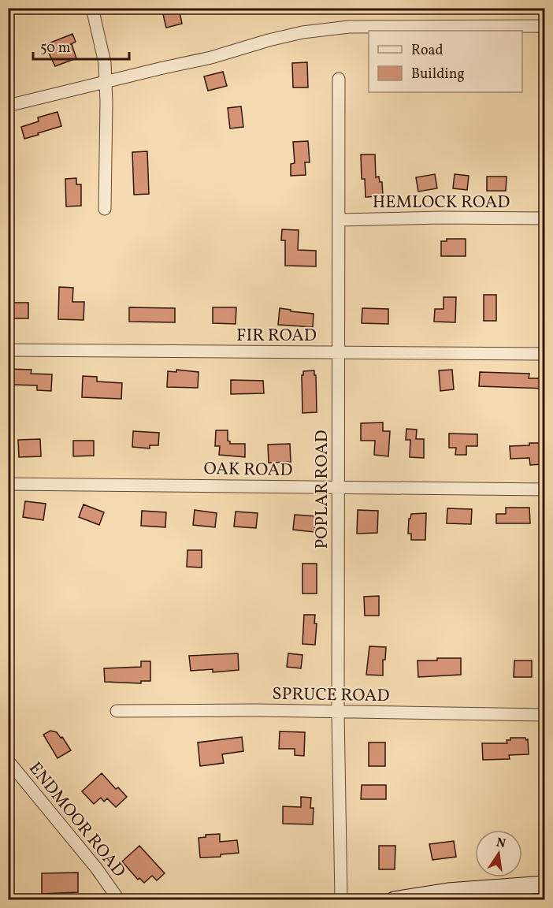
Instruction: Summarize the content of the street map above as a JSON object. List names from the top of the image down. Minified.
{"streets":{"street":["HEMLOCK ROAD","FIR ROAD","OAK ROAD","POPLAR ROAD","SPRUCE ROAD","ENDMOOR ROAD"]},"crossings":[["HEMLOCK ROAD","POPLAR ROAD"],["FIR ROAD","POPLAR ROAD"],["OAK ROAD","POPLAR ROAD"],["POPLAR ROAD","SPRUCE ROAD"]],"legend":["Road","Building"],"scale_bar":"50 m","north":"top"}
